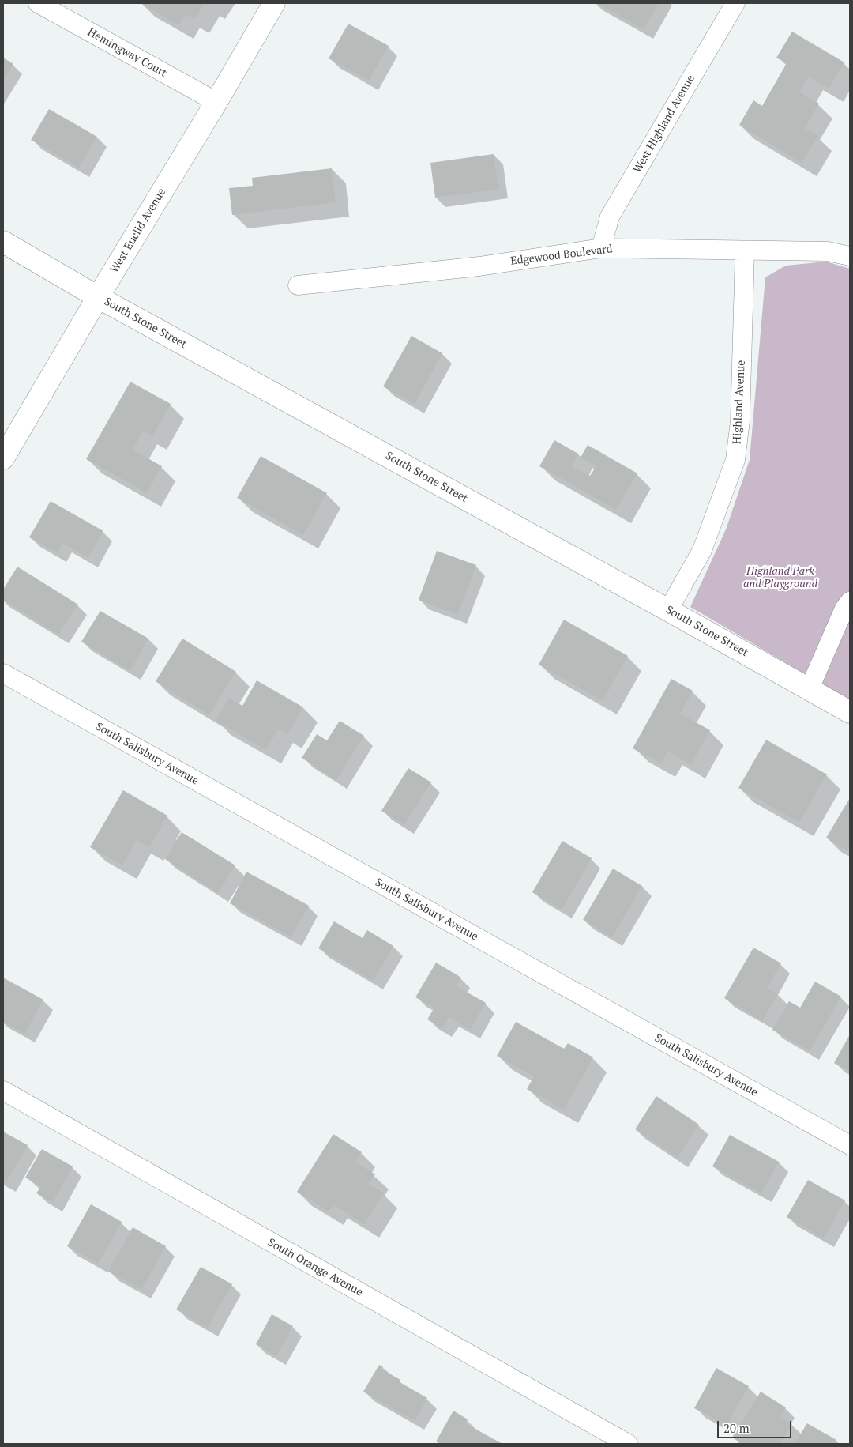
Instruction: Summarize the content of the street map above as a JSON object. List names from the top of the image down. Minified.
{"streets":{"street":["Hemingway Court","West Highland Avenue","West Euclid Avenue","Edgewood Boulevard","South Stone Street","Highland Avenue","South Salisbury Avenue","South Orange Avenue"]},"crossings":[["Hemingway Court","West Euclid Avenue"],["West Highland Avenue","Edgewood Boulevard"],["West Euclid Avenue","South Stone Street"],["Edgewood Boulevard","Highland Avenue"],["South Stone Street","Highland Avenue"]],"parks":["Highland Park and Playground"],"scale_bar":"20 m"}
